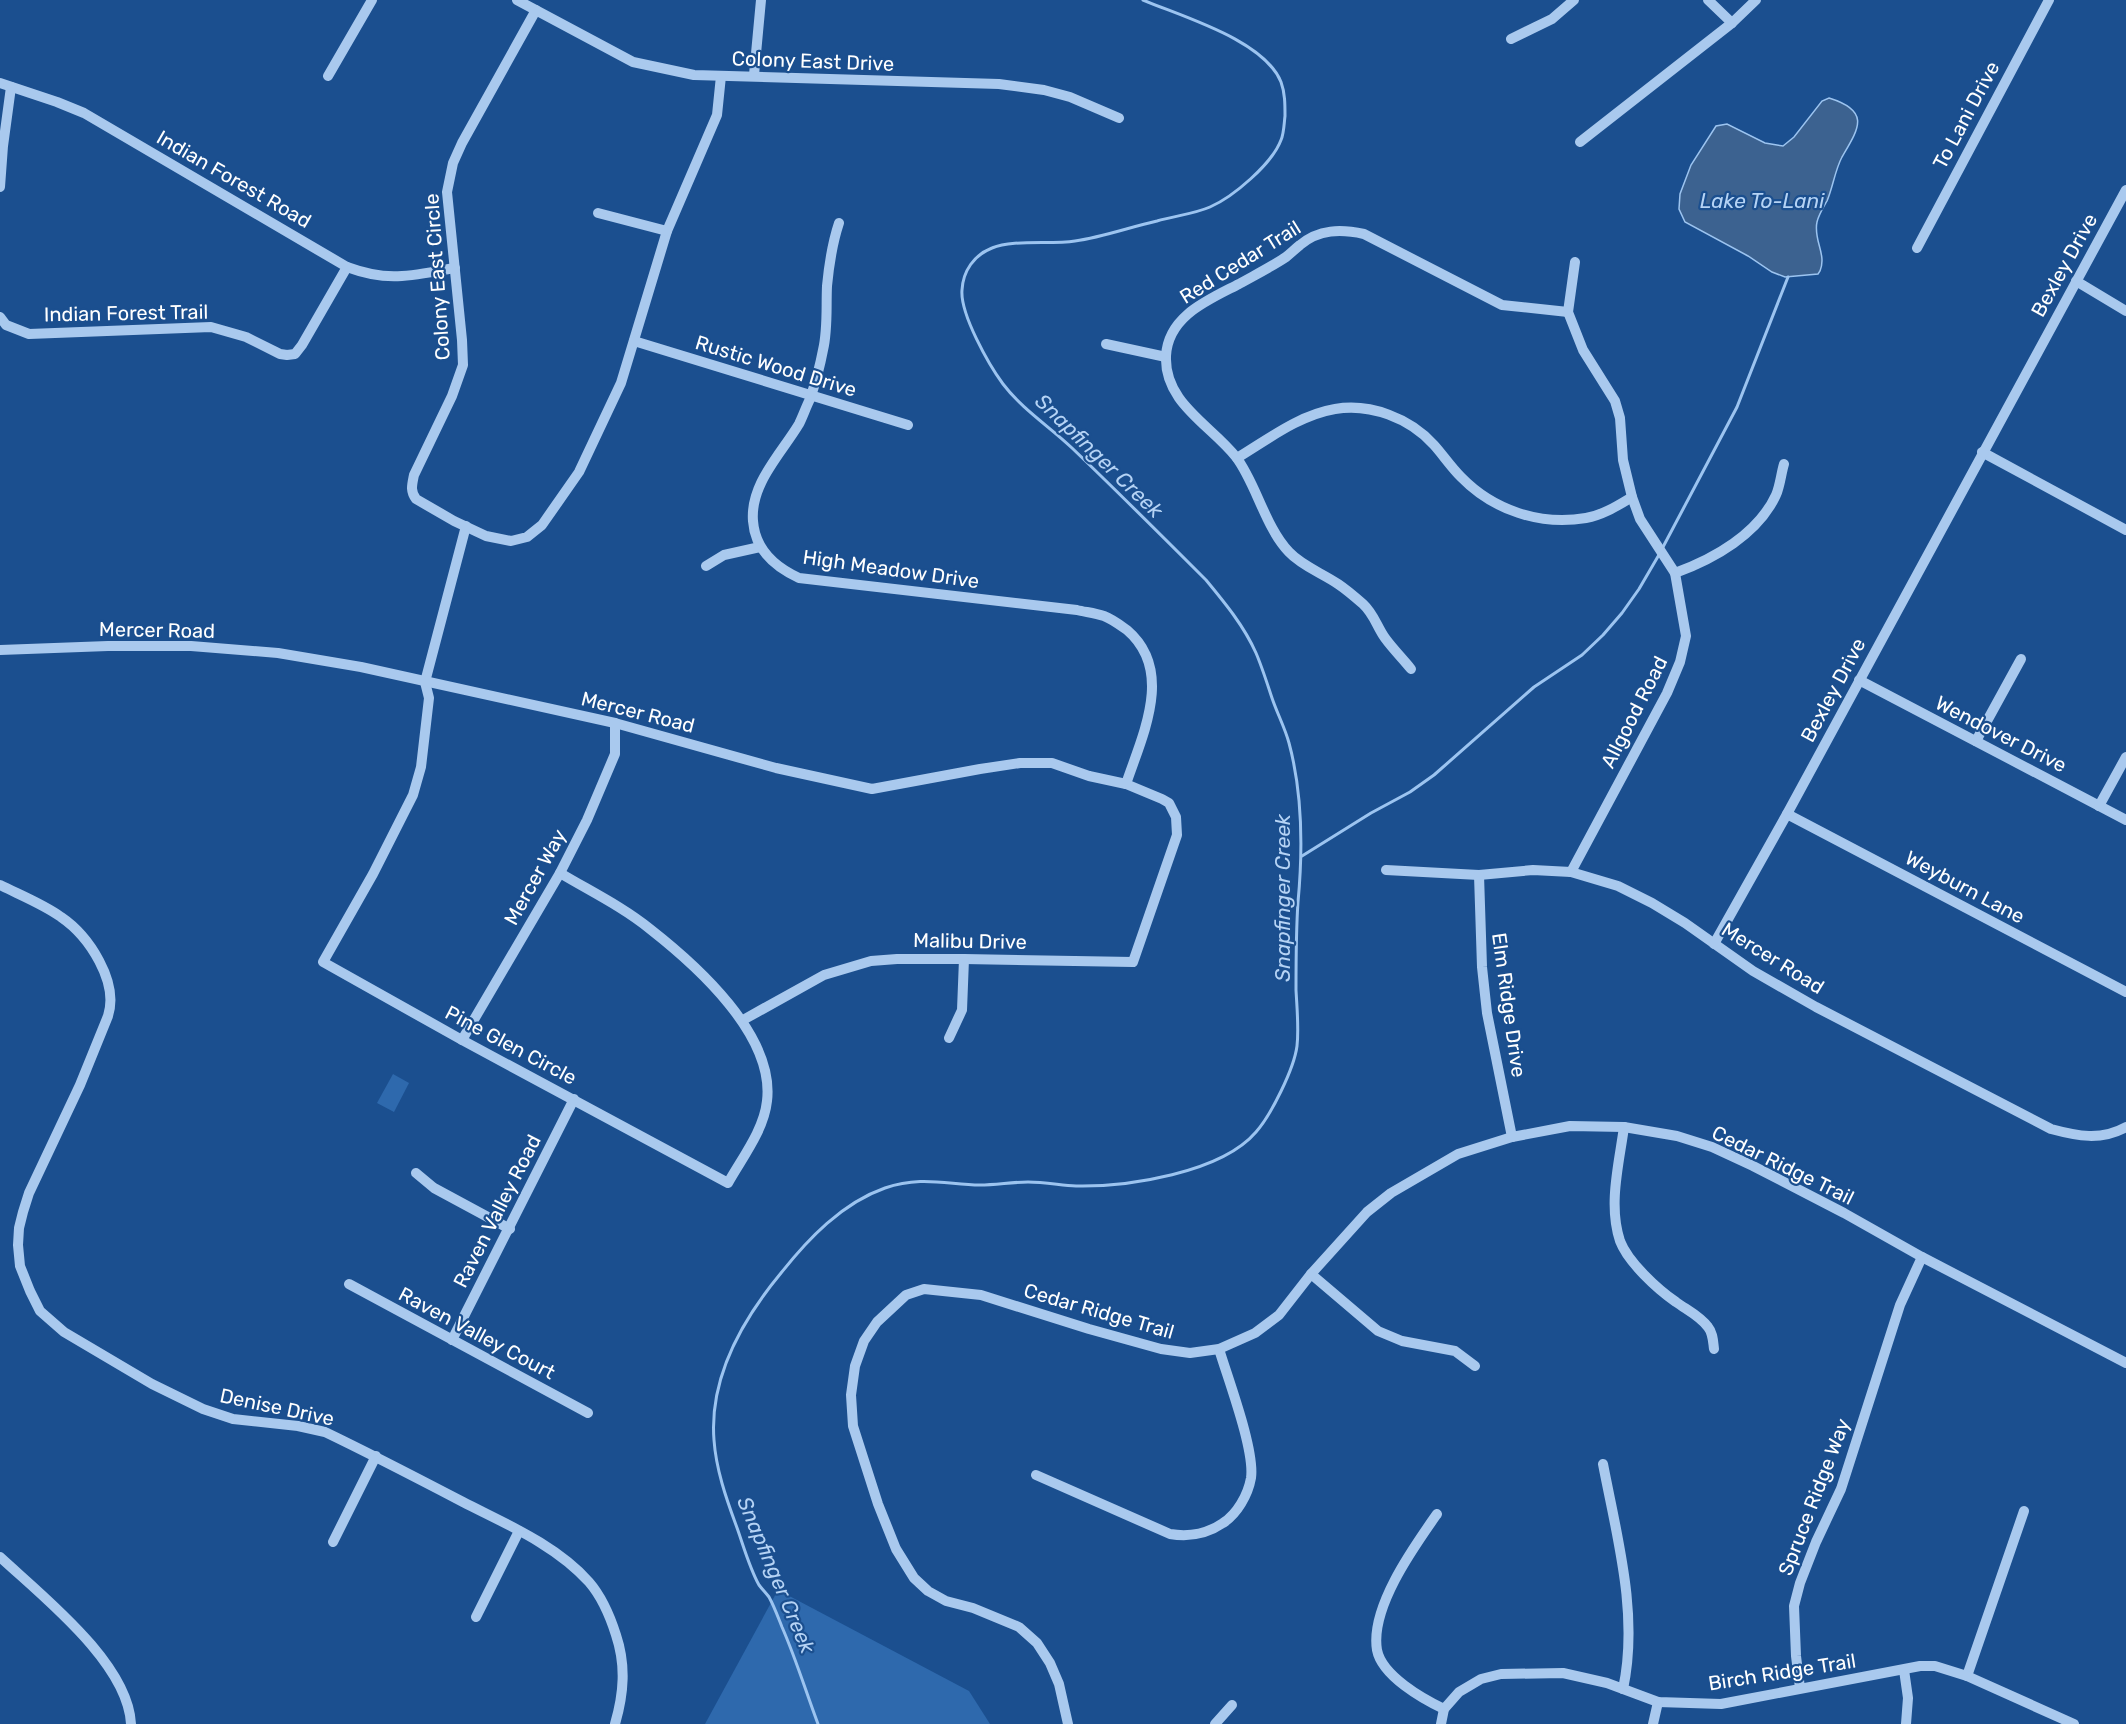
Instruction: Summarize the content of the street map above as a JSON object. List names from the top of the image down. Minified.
{"streets":{"street":["Colony East Drive","To Lani Drive","Indian Forest Road","Red Cedar Trail","Bexley Drive","Colony East Circle","Indian Forest Trail","Rustic Wood Drive","High Meadow Drive","Mercer Road","Allgood Road","Wendover Drive","Mercer Way","Weyburn Lane","Malibu Drive","Elm Ridge Drive","Pine Glen Circle","Cedar Ridge Trail","Raven Valley Road","Raven Valley Court","Denise Drive","Spruce Ridge Way","Birch Ridge Trail"]},"crossings":[["Colony East Drive","Colony East Circle"],["Indian Forest Road","Colony East Circle"],["Indian Forest Road","Indian Forest Trail"],["Red Cedar Trail","Allgood Road"],["Bexley Drive","Mercer Road"],["Bexley Drive","Wendover Drive"],["Bexley Drive","Weyburn Lane"],["Colony East Circle","Rustic Wood Drive"],["Colony East Circle","Pine Glen Circle"],["High Meadow Drive","Mercer Road"],["Mercer Road","Allgood Road"],["Mercer Road","Mercer Way"],["Mercer Road","Malibu Drive"],["Mercer Road","Elm Ridge Drive"],["Mercer Road","Pine Glen Circle"],["Mercer Way","Pine Glen Circle"],["Malibu Drive","Pine Glen Circle"],["Elm Ridge Drive","Cedar Ridge Trail"],["Pine Glen Circle","Raven Valley Road"],["Cedar Ridge Trail","Spruce Ridge Way"],["Raven Valley Road","Raven Valley Court"],["Spruce Ridge Way","Birch Ridge Trail"]],"water":["Lake To-Lani","Snapfinger Creek"]}
